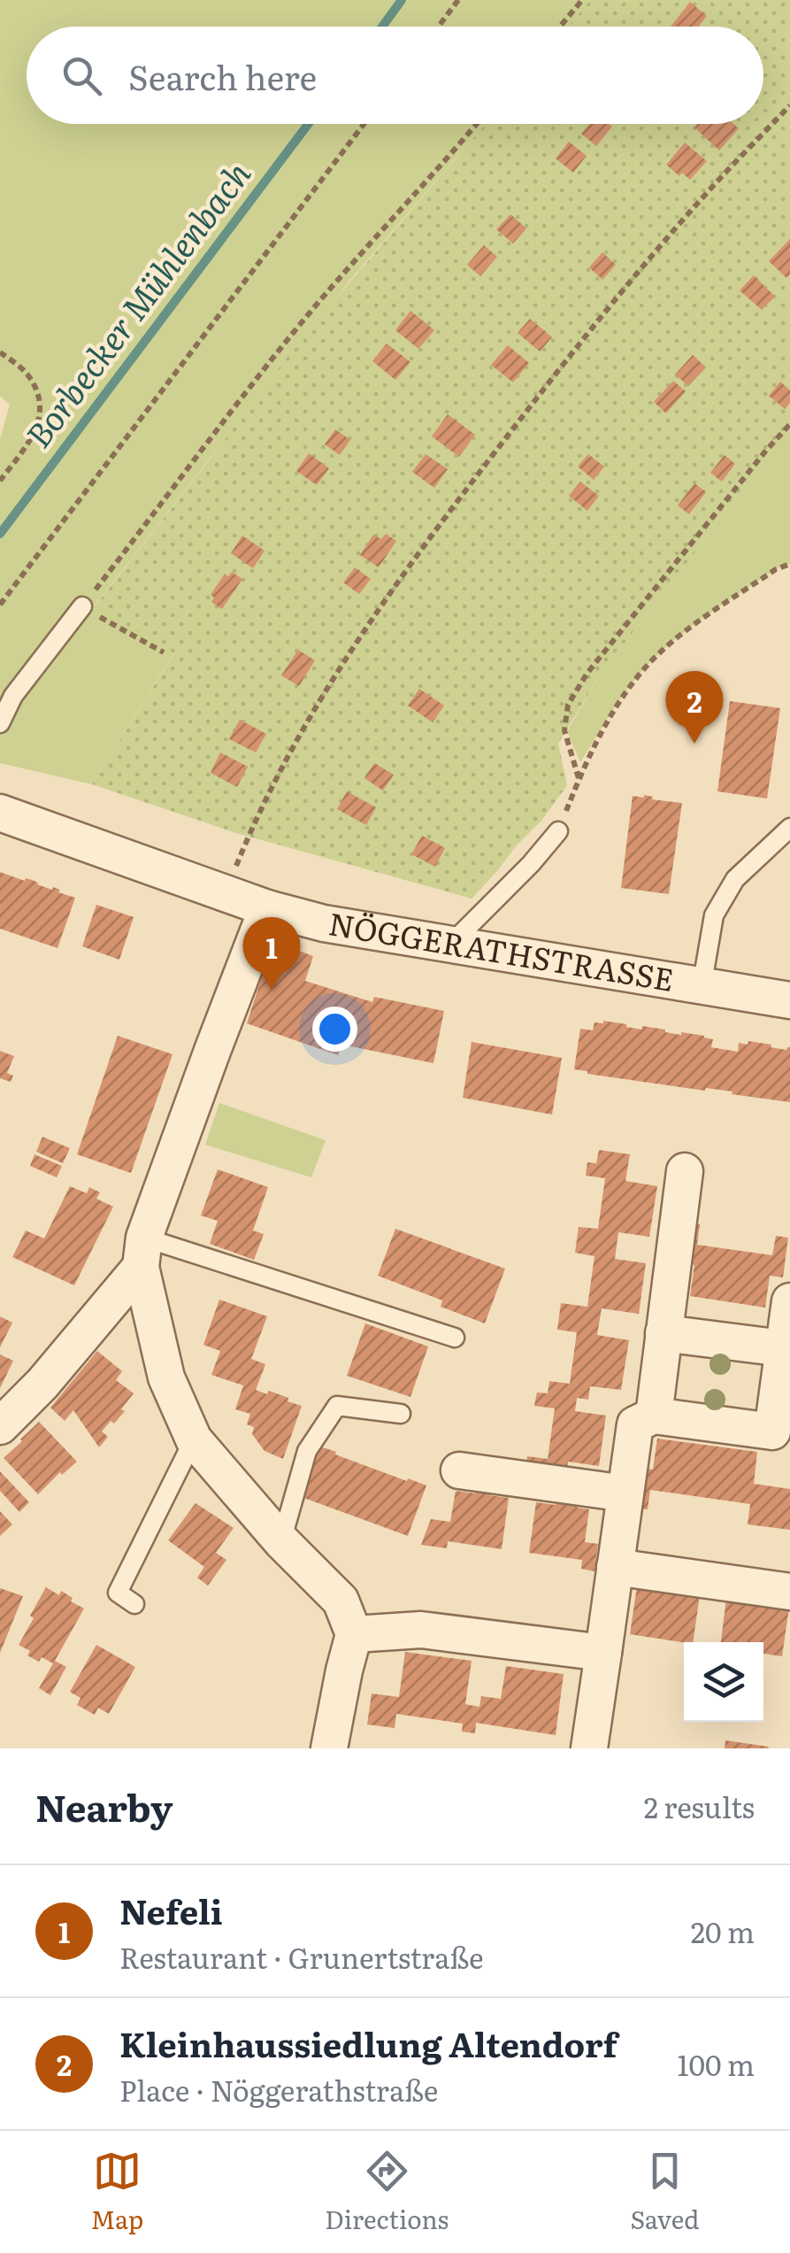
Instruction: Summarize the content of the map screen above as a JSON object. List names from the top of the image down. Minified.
{"streets":{"street":["NÖGGERATHSTRASSE"]},"water":["Borbecker Mühlenbach"],"page":{"search":"Search here","pins":["2","1"],"heading":["Nearby","2 results"],"list":[{"mark":"1","name":"Nefeli","note":"Restaurant · Grunertstraße","value":"20 m"},{"mark":"2","name":"Kleinhaussiedlung Altendorf","note":"Place · Nöggerathstraße","value":"100 m"}],"nav":["Map","Directions","Saved"]}}
